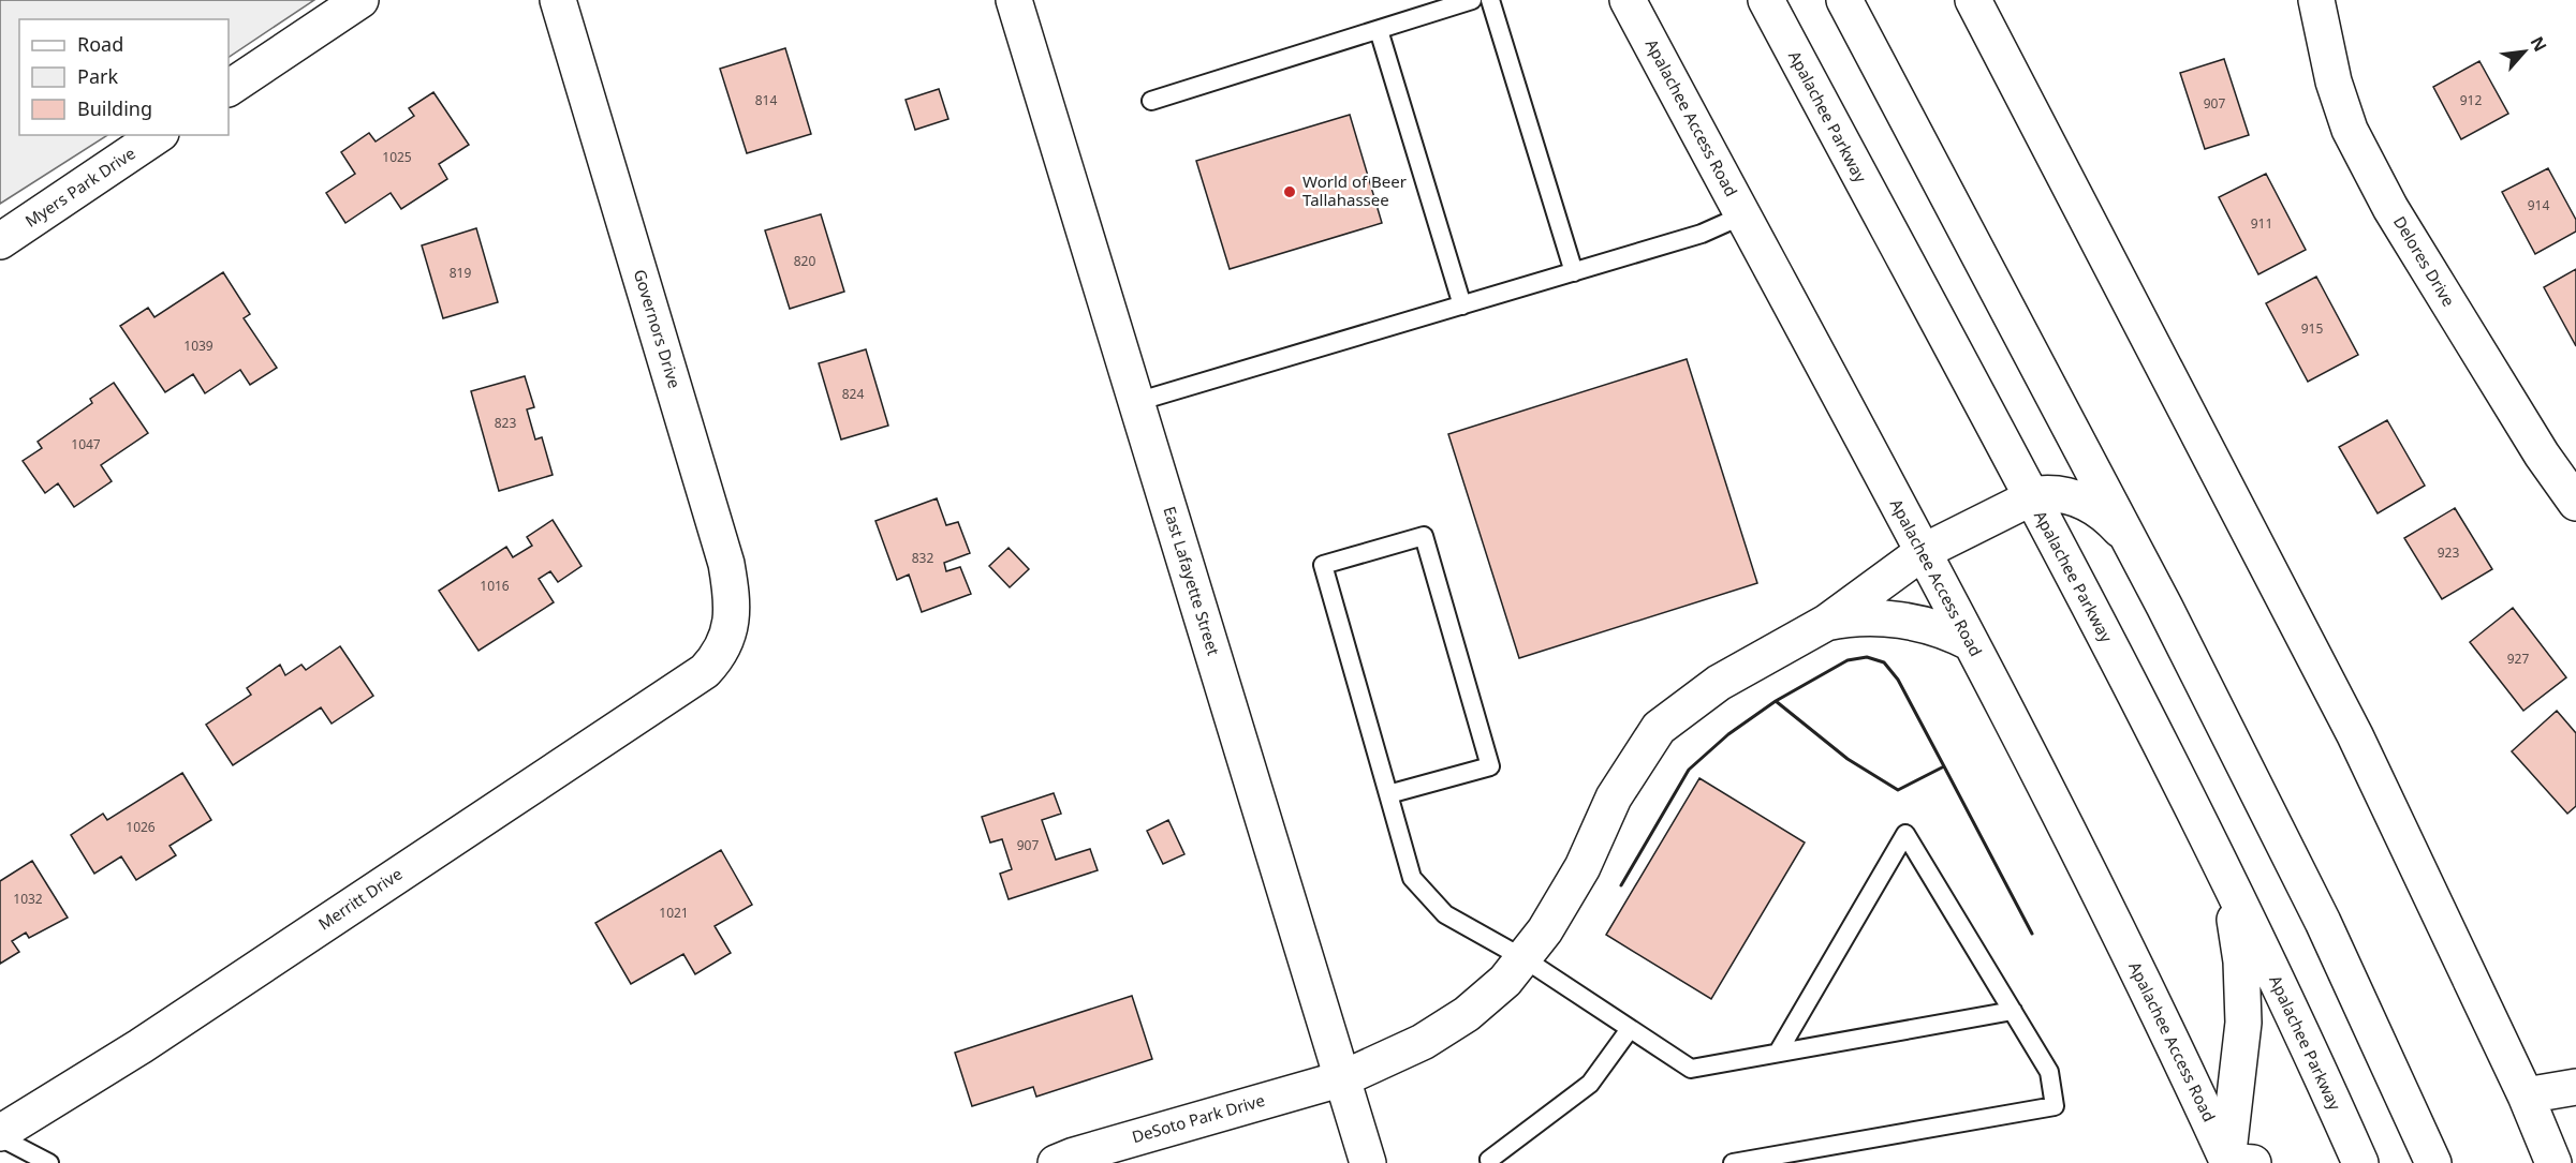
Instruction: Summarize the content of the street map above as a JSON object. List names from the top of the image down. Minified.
{"streets":{"street":["Apalachee Parkway","Apalachee Access Road","Myers Park Drive","Delores Drive","Governors Drive","East Lafayette Street","Merritt Drive","DeSoto Park Drive"]},"crossings":[["Governors Drive","Merritt Drive"],["East Lafayette Street","DeSoto Park Drive"]],"places":["World of Beer Tallahassee"],"house_numbers":["814","912","907","1025","914","911","820","819","915","1039","824","823","1047","923","832","1016","927","1026","907","1032","1021"],"legend":["Road","Park","Building"],"north":"top right"}
